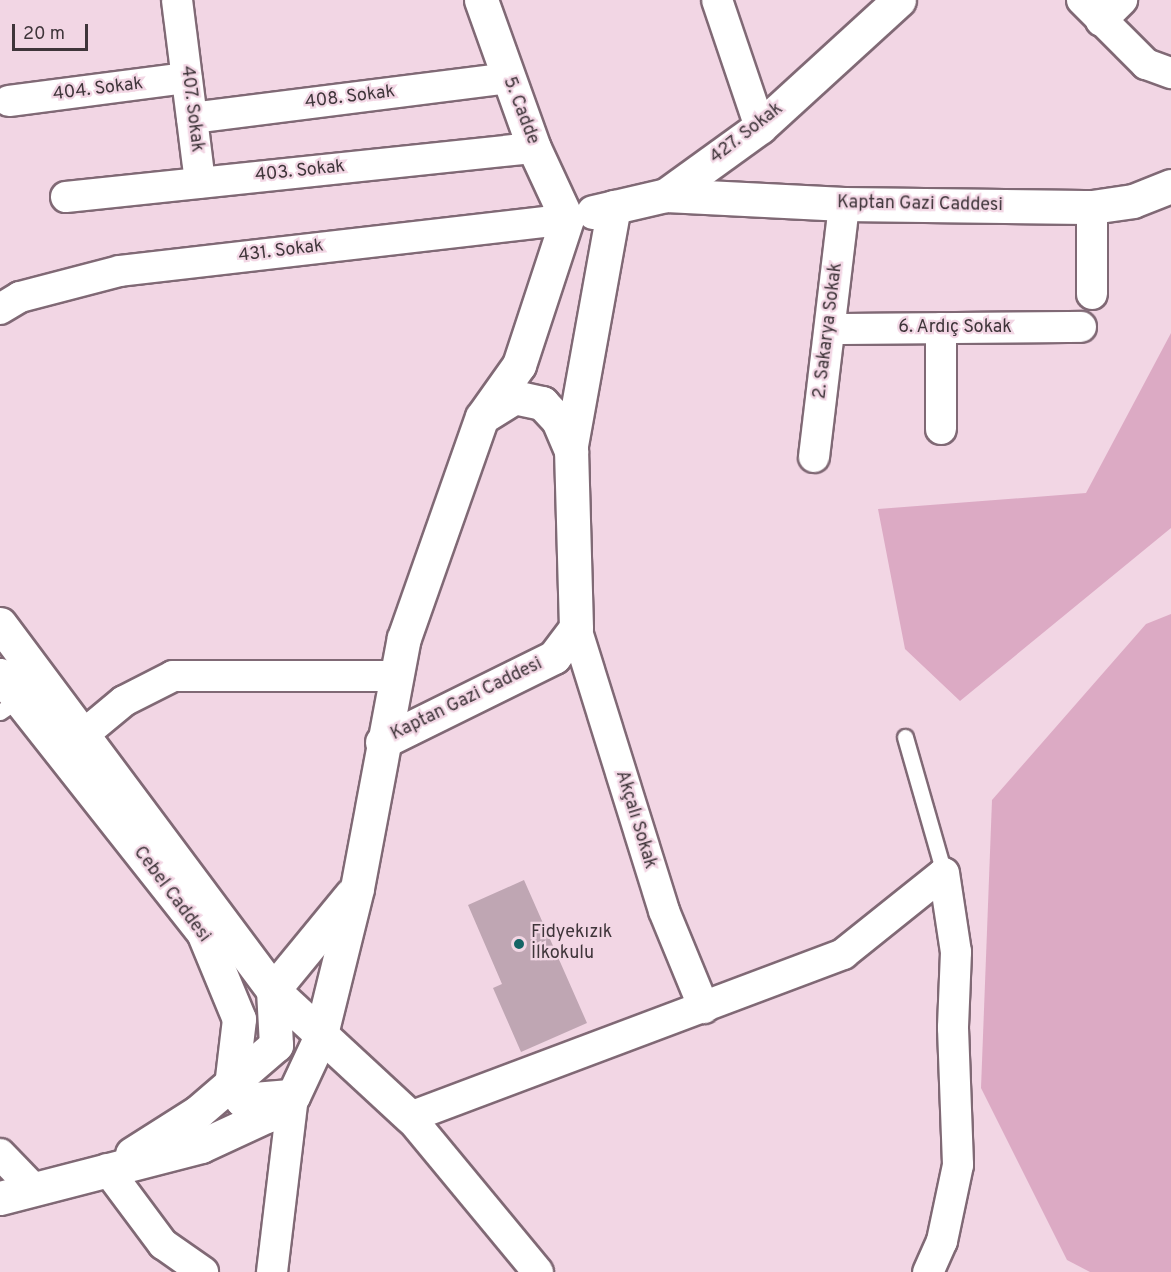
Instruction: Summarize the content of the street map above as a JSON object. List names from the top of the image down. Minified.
{"streets":{"main road":["5. Cadde","427. Sokak","Kaptan Gazi Caddesi","Cebel Caddesi"],"street":["404. Sokak","408. Sokak","407. Sokak","403. Sokak","431. Sokak","6. Ardıç Sokak","2. Sakarya Sokak","Akçalı Sokak"]},"crossings":[["404. Sokak","407. Sokak"],["408. Sokak","407. Sokak"],["408. Sokak","5. Cadde"],["407. Sokak","403. Sokak"],["5. Cadde","427. Sokak"],["5. Cadde","403. Sokak"],["5. Cadde","Kaptan Gazi Caddesi"],["5. Cadde","431. Sokak"],["427. Sokak","Kaptan Gazi Caddesi"],["427. Sokak","431. Sokak"],["Kaptan Gazi Caddesi","431. Sokak"],["Kaptan Gazi Caddesi","2. Sakarya Sokak"],["Kaptan Gazi Caddesi","Akçalı Sokak"],["Kaptan Gazi Caddesi","Cebel Caddesi"],["6. Ardıç Sokak","2. Sakarya Sokak"]],"places":["Fidyekızık İlkokulu"],"scale_bar":"20 m"}
